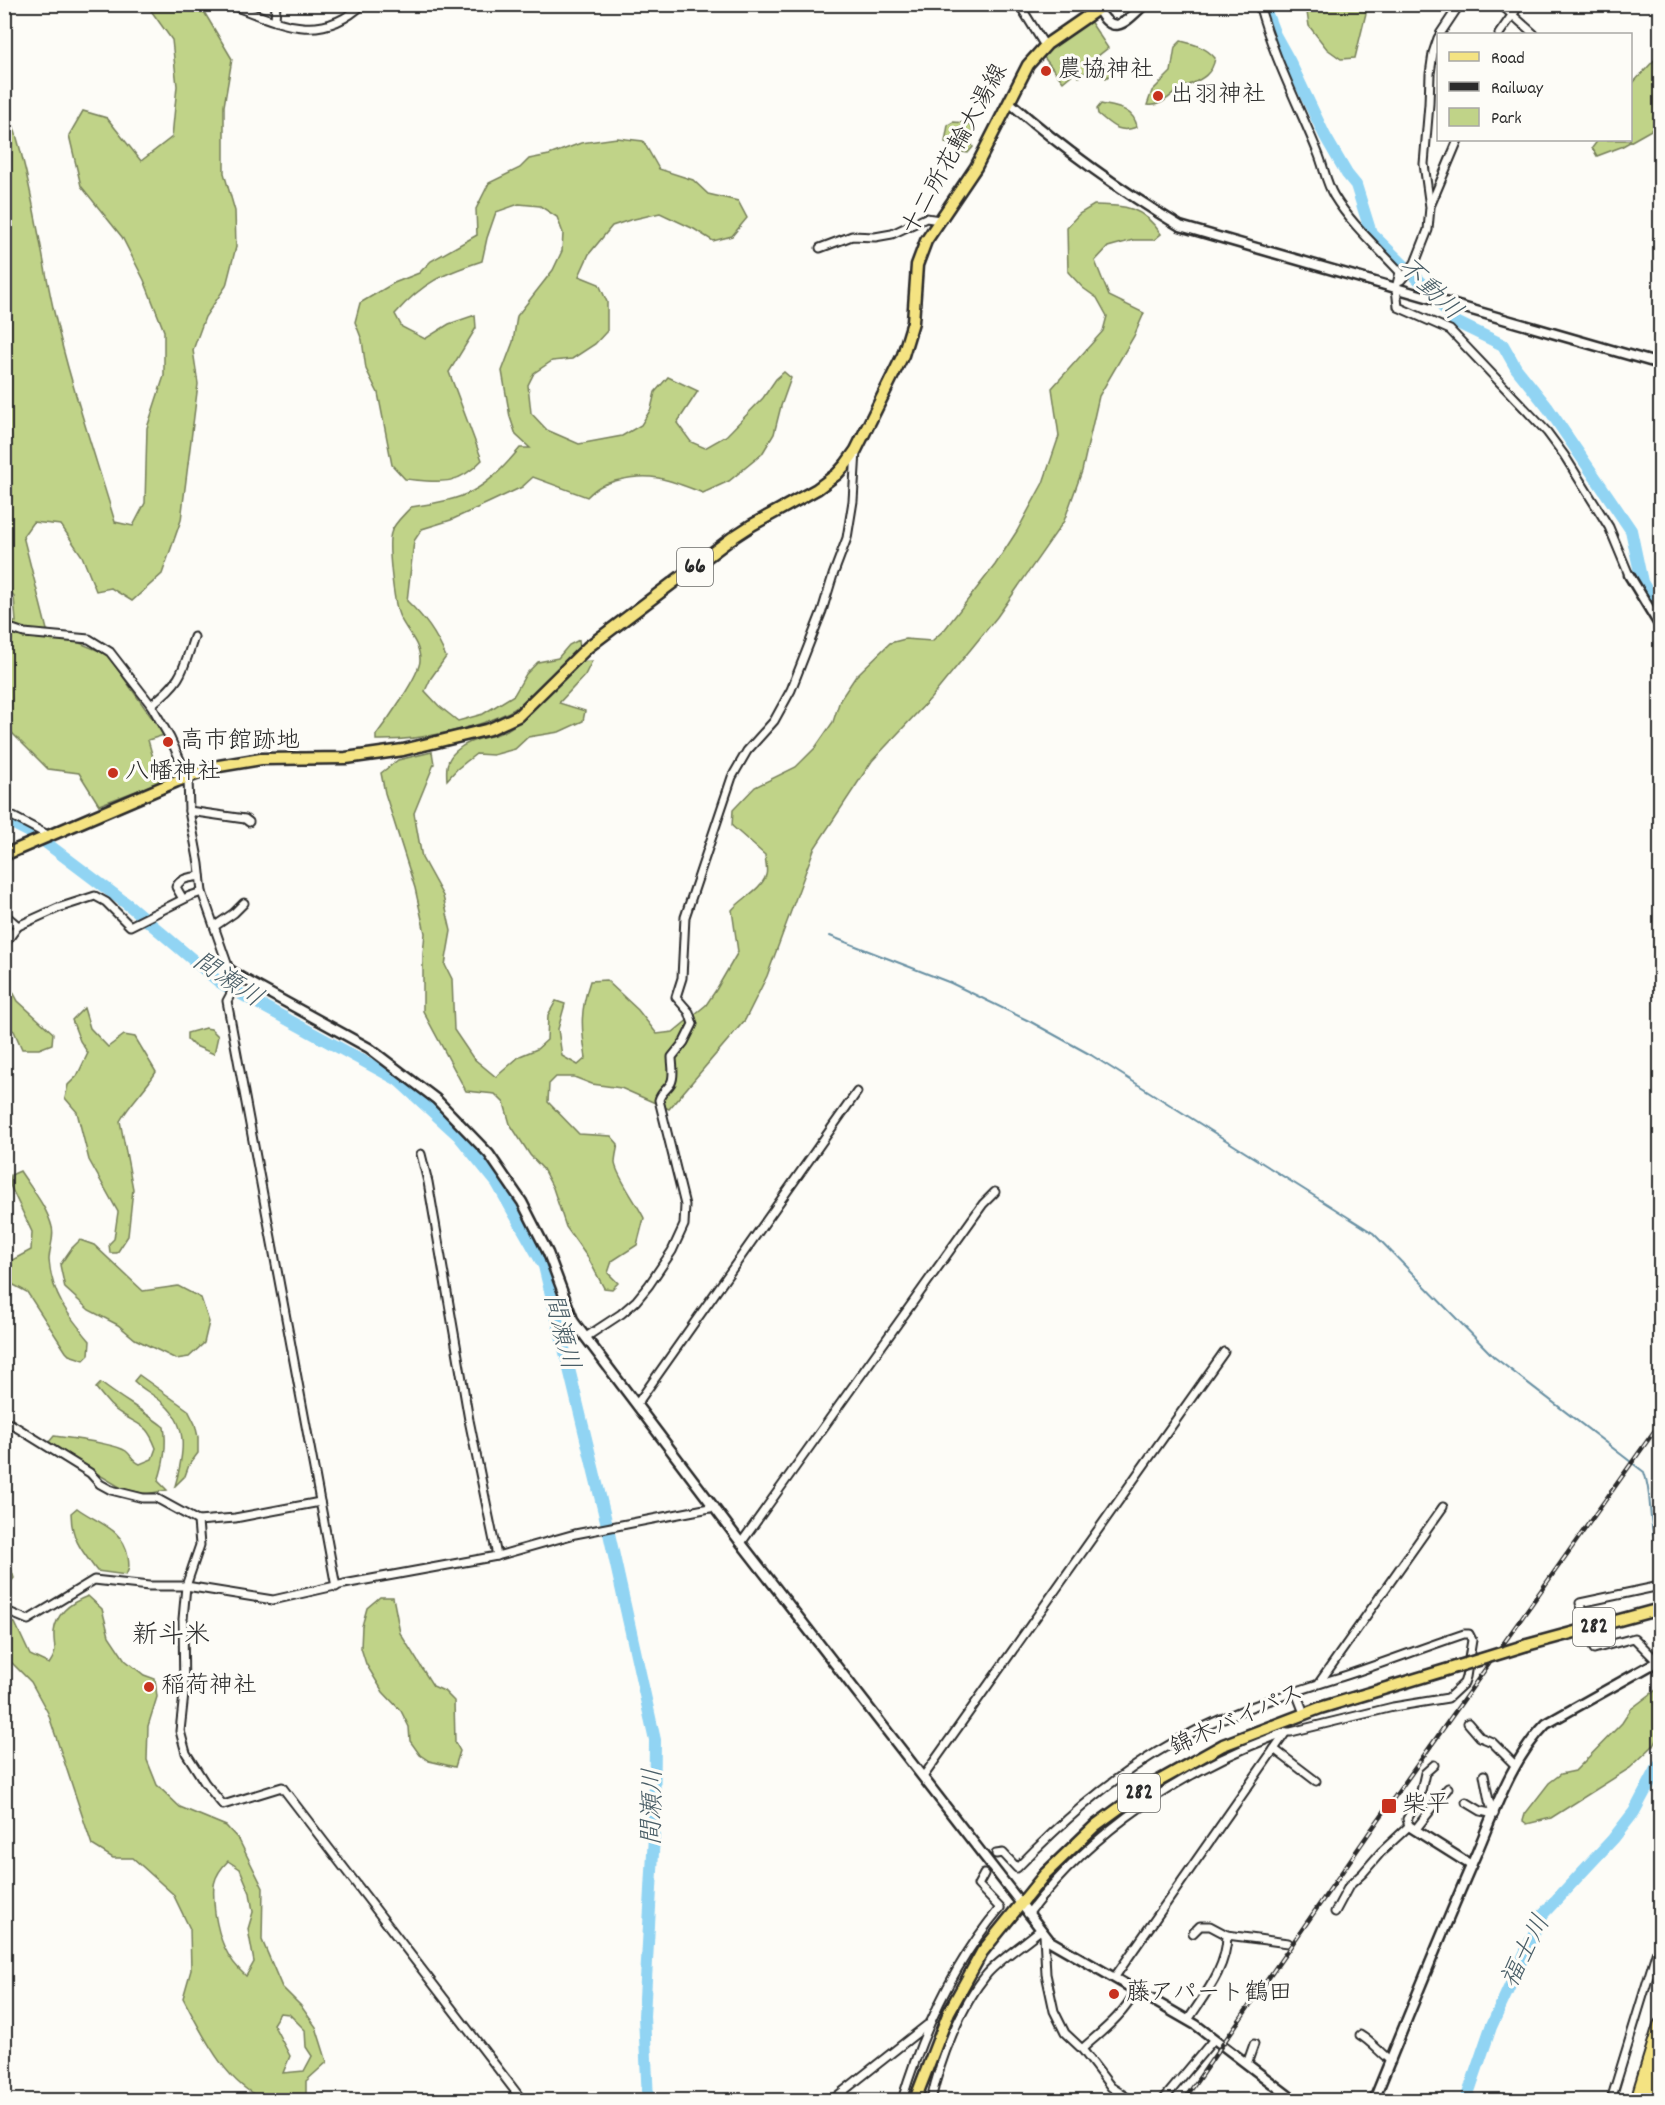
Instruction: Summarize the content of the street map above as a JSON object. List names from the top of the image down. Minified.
{"streets":{"main road":["十二所花輪大湯線","66","282","錦木バイパス"]},"districts":["新斗米"],"water":["不動川","間瀬川","福士川"],"places":{"other":["農協神社","出羽神社","高市館跡地","八幡神社","稲荷神社","藤アパート鶴田"],"transit":["柴平"]},"legend":["Road","Railway","Park"]}
